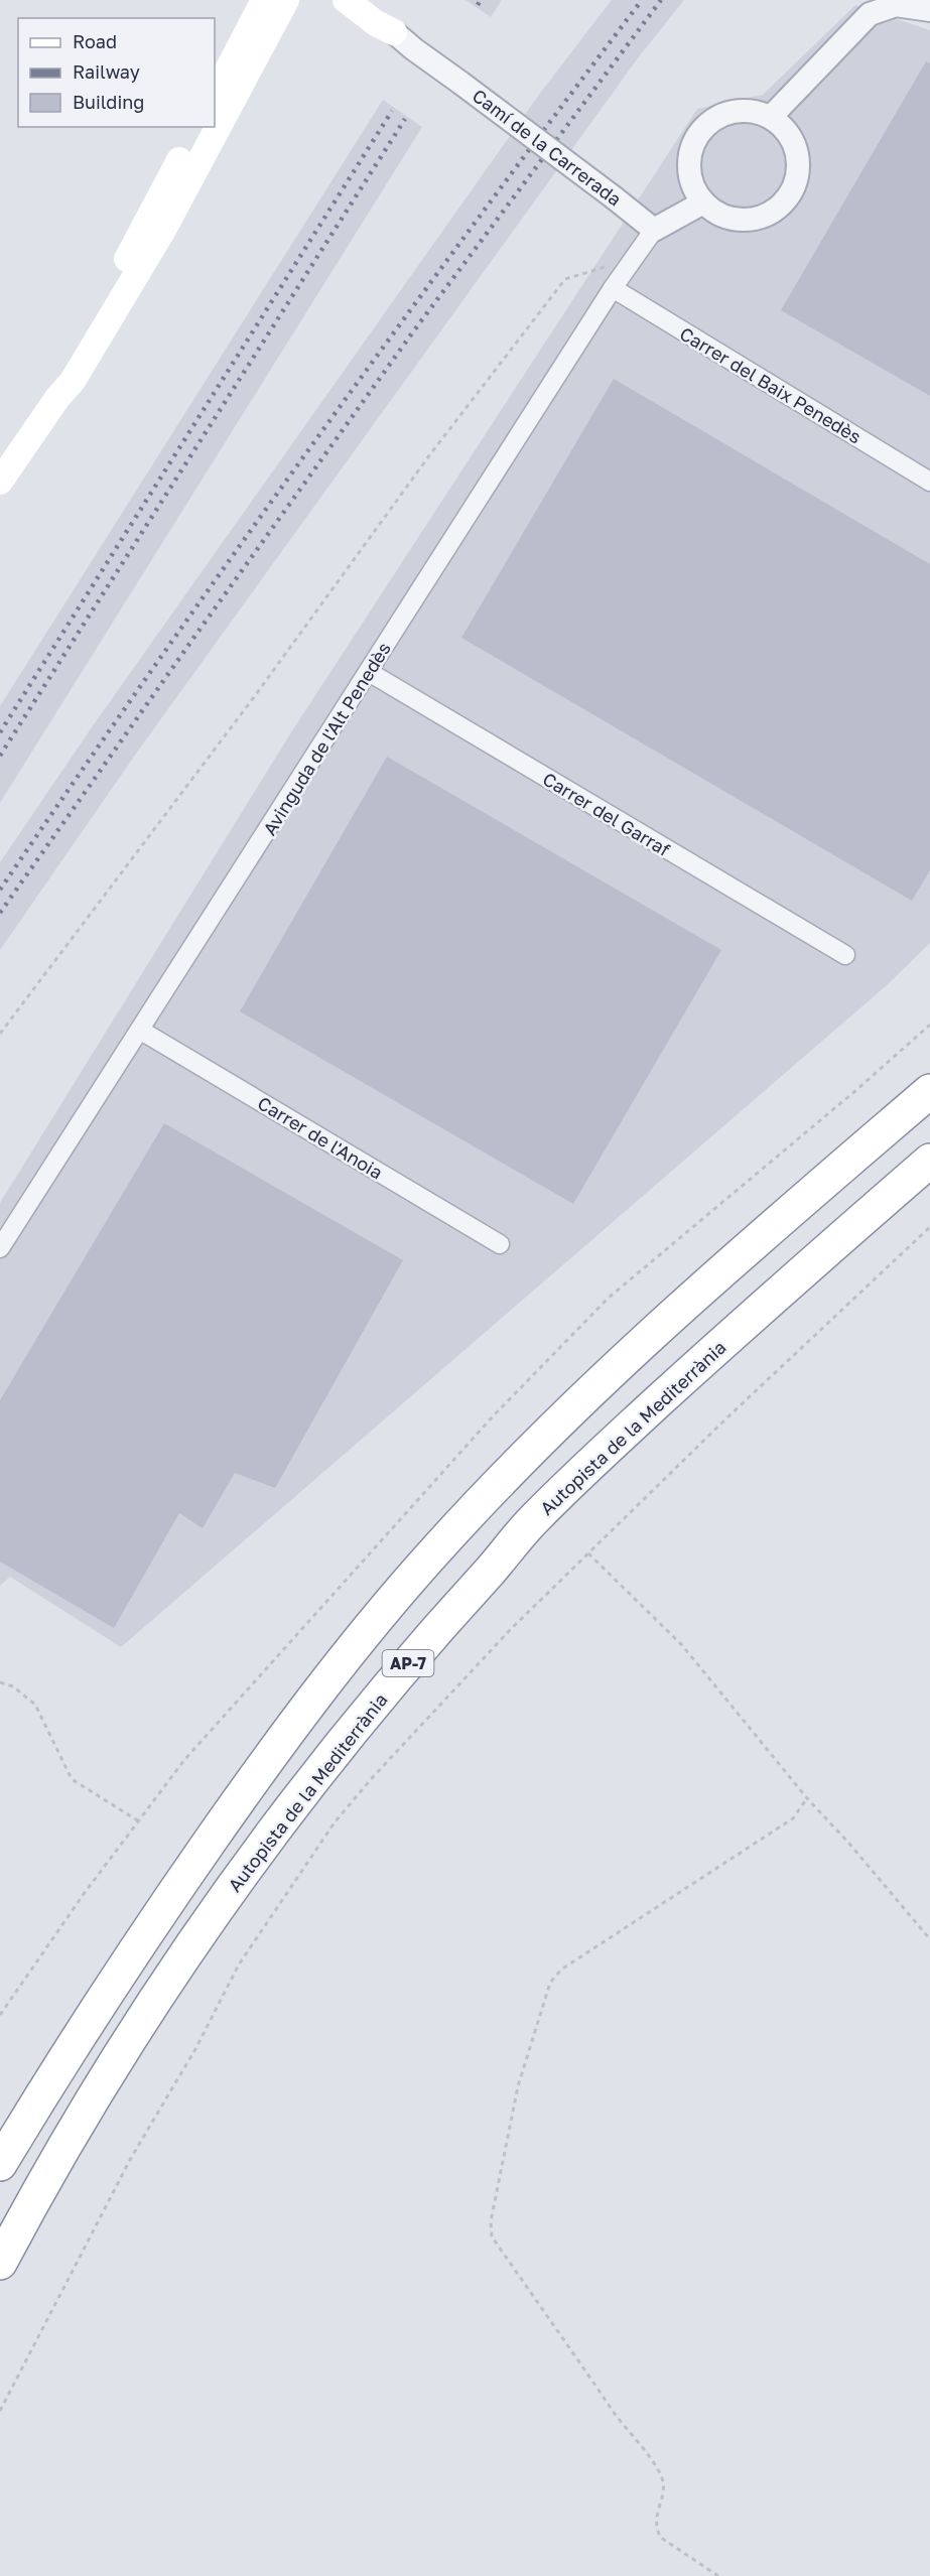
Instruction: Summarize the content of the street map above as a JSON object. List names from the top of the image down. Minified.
{"streets":{"highway":["Autopista de la Mediterrània","AP-7"],"street":["Camí de la Carrerada","Carrer del Baix Penedès","Avinguda de l'Alt Penedès","Carrer del Garraf","Carrer de l'Anoia"]},"crossings":[["Camí de la Carrerada","Avinguda de l'Alt Penedès"],["Carrer del Baix Penedès","Avinguda de l'Alt Penedès"],["Avinguda de l'Alt Penedès","Carrer del Garraf"],["Avinguda de l'Alt Penedès","Carrer de l'Anoia"]],"legend":["Road","Railway","Building"]}
